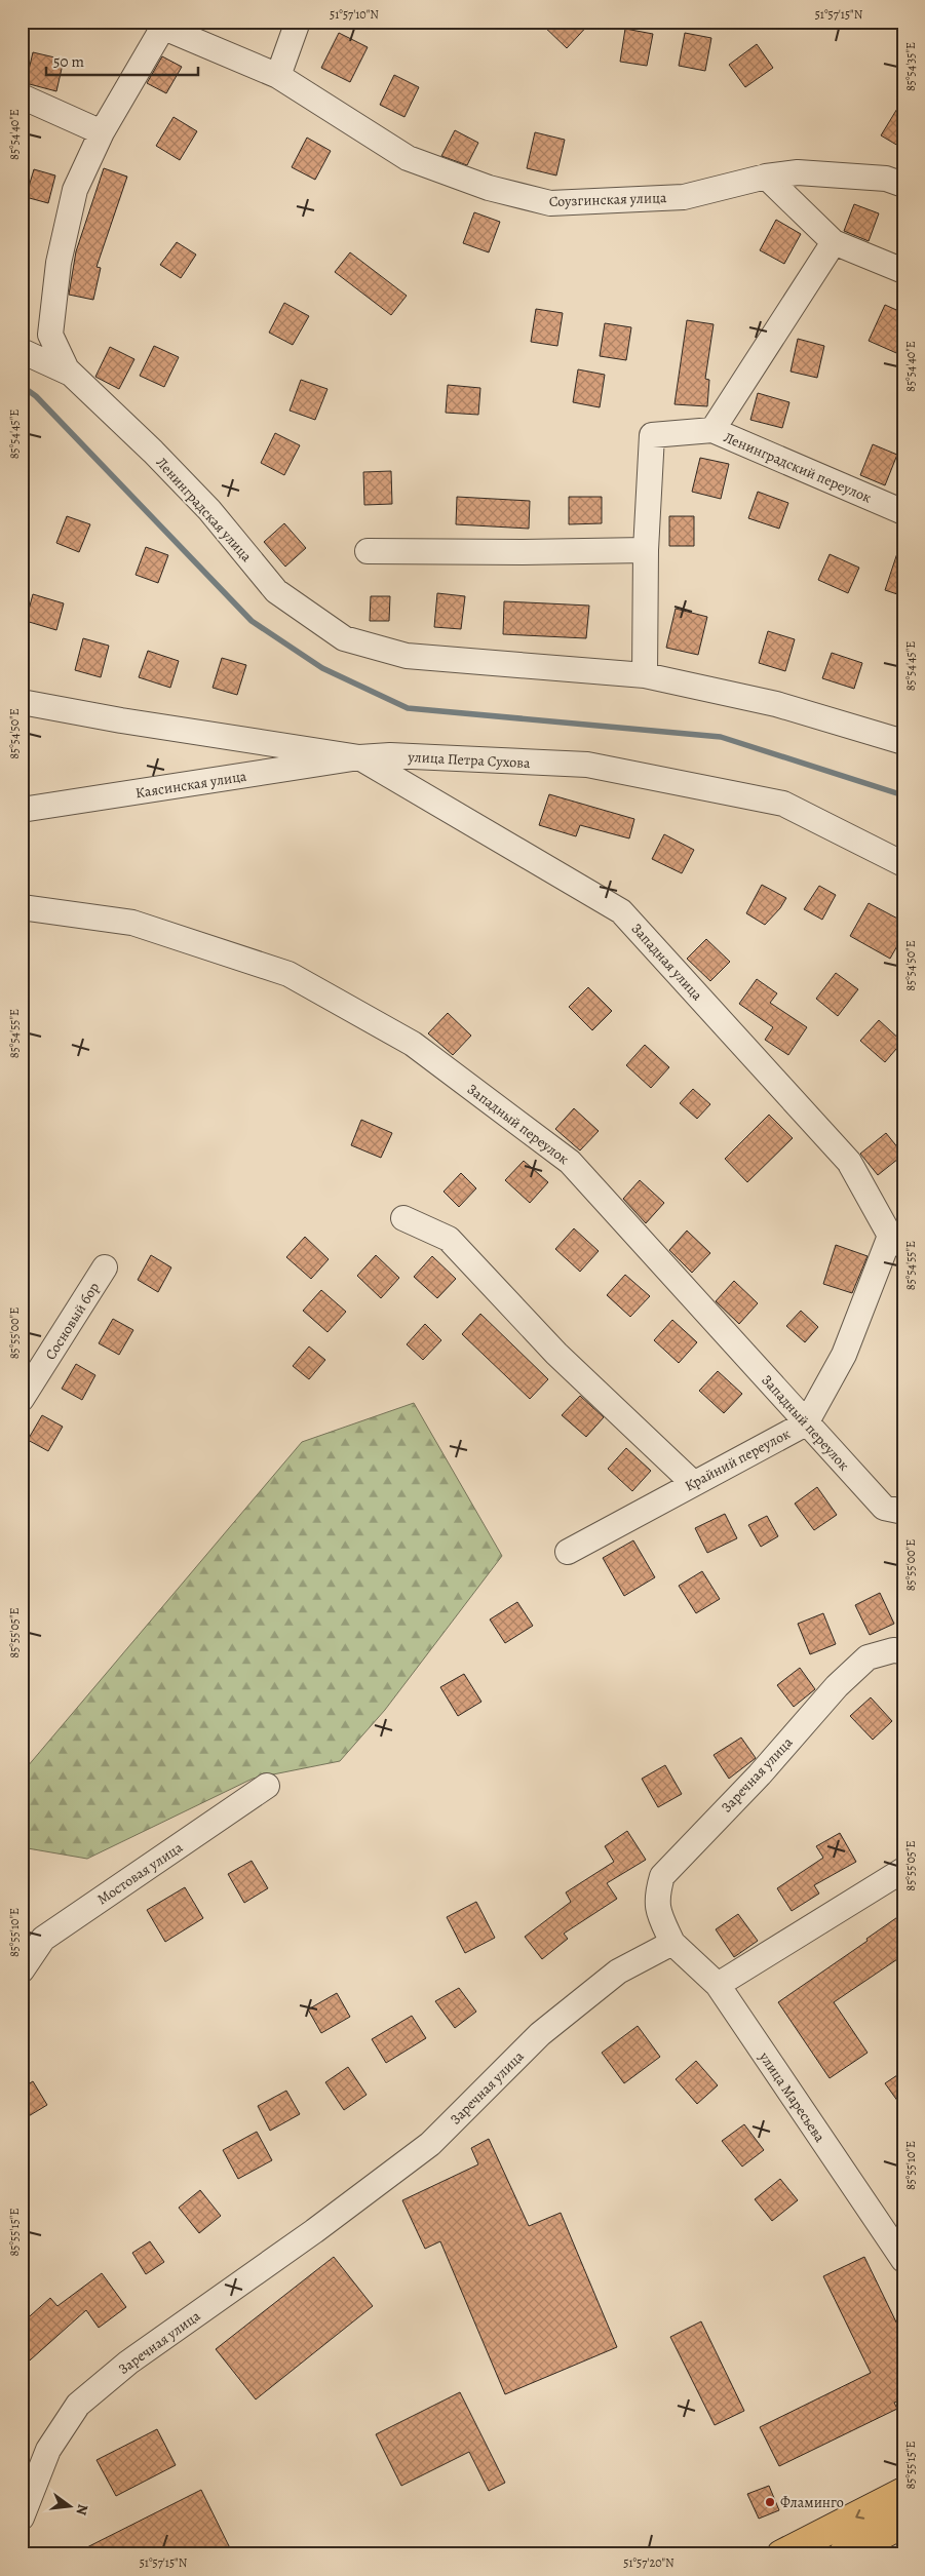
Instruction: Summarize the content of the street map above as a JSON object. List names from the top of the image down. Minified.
{"streets":{"street":["Соузгинская улица","Ленинградский переулок","Ленинградская улица","улица Петра Сухова","Каясинская улица","Западная улица","Западный переулок","Сосновый бор","Крайний переулок","Заречная улица","Мостовая улица","улица Маресьева"]},"crossings":[["Соузгинская улица","Ленинградская улица"],["Ленинградский переулок","Ленинградская улица"],["улица Петра Сухова","Каясинская улица"],["улица Петра Сухова","Западная улица"],["Каясинская улица","Западная улица"],["Западная улица","Крайний переулок"],["Западный переулок","Крайний переулок"],["Заречная улица","улица Маресьева"]],"places":["Фламинго"],"scale_bar":"50 m","north":"right","coordinates":["51°57'10\"N","51°57'15\"N","85°54'35\"E","85°54'40\"E","85°54'45\"E","85°54'50\"E","85°54'55\"E","85°55'00\"E","85°55'05\"E","85°55'10\"E","85°55'15\"E","51°57'20\"N"]}
